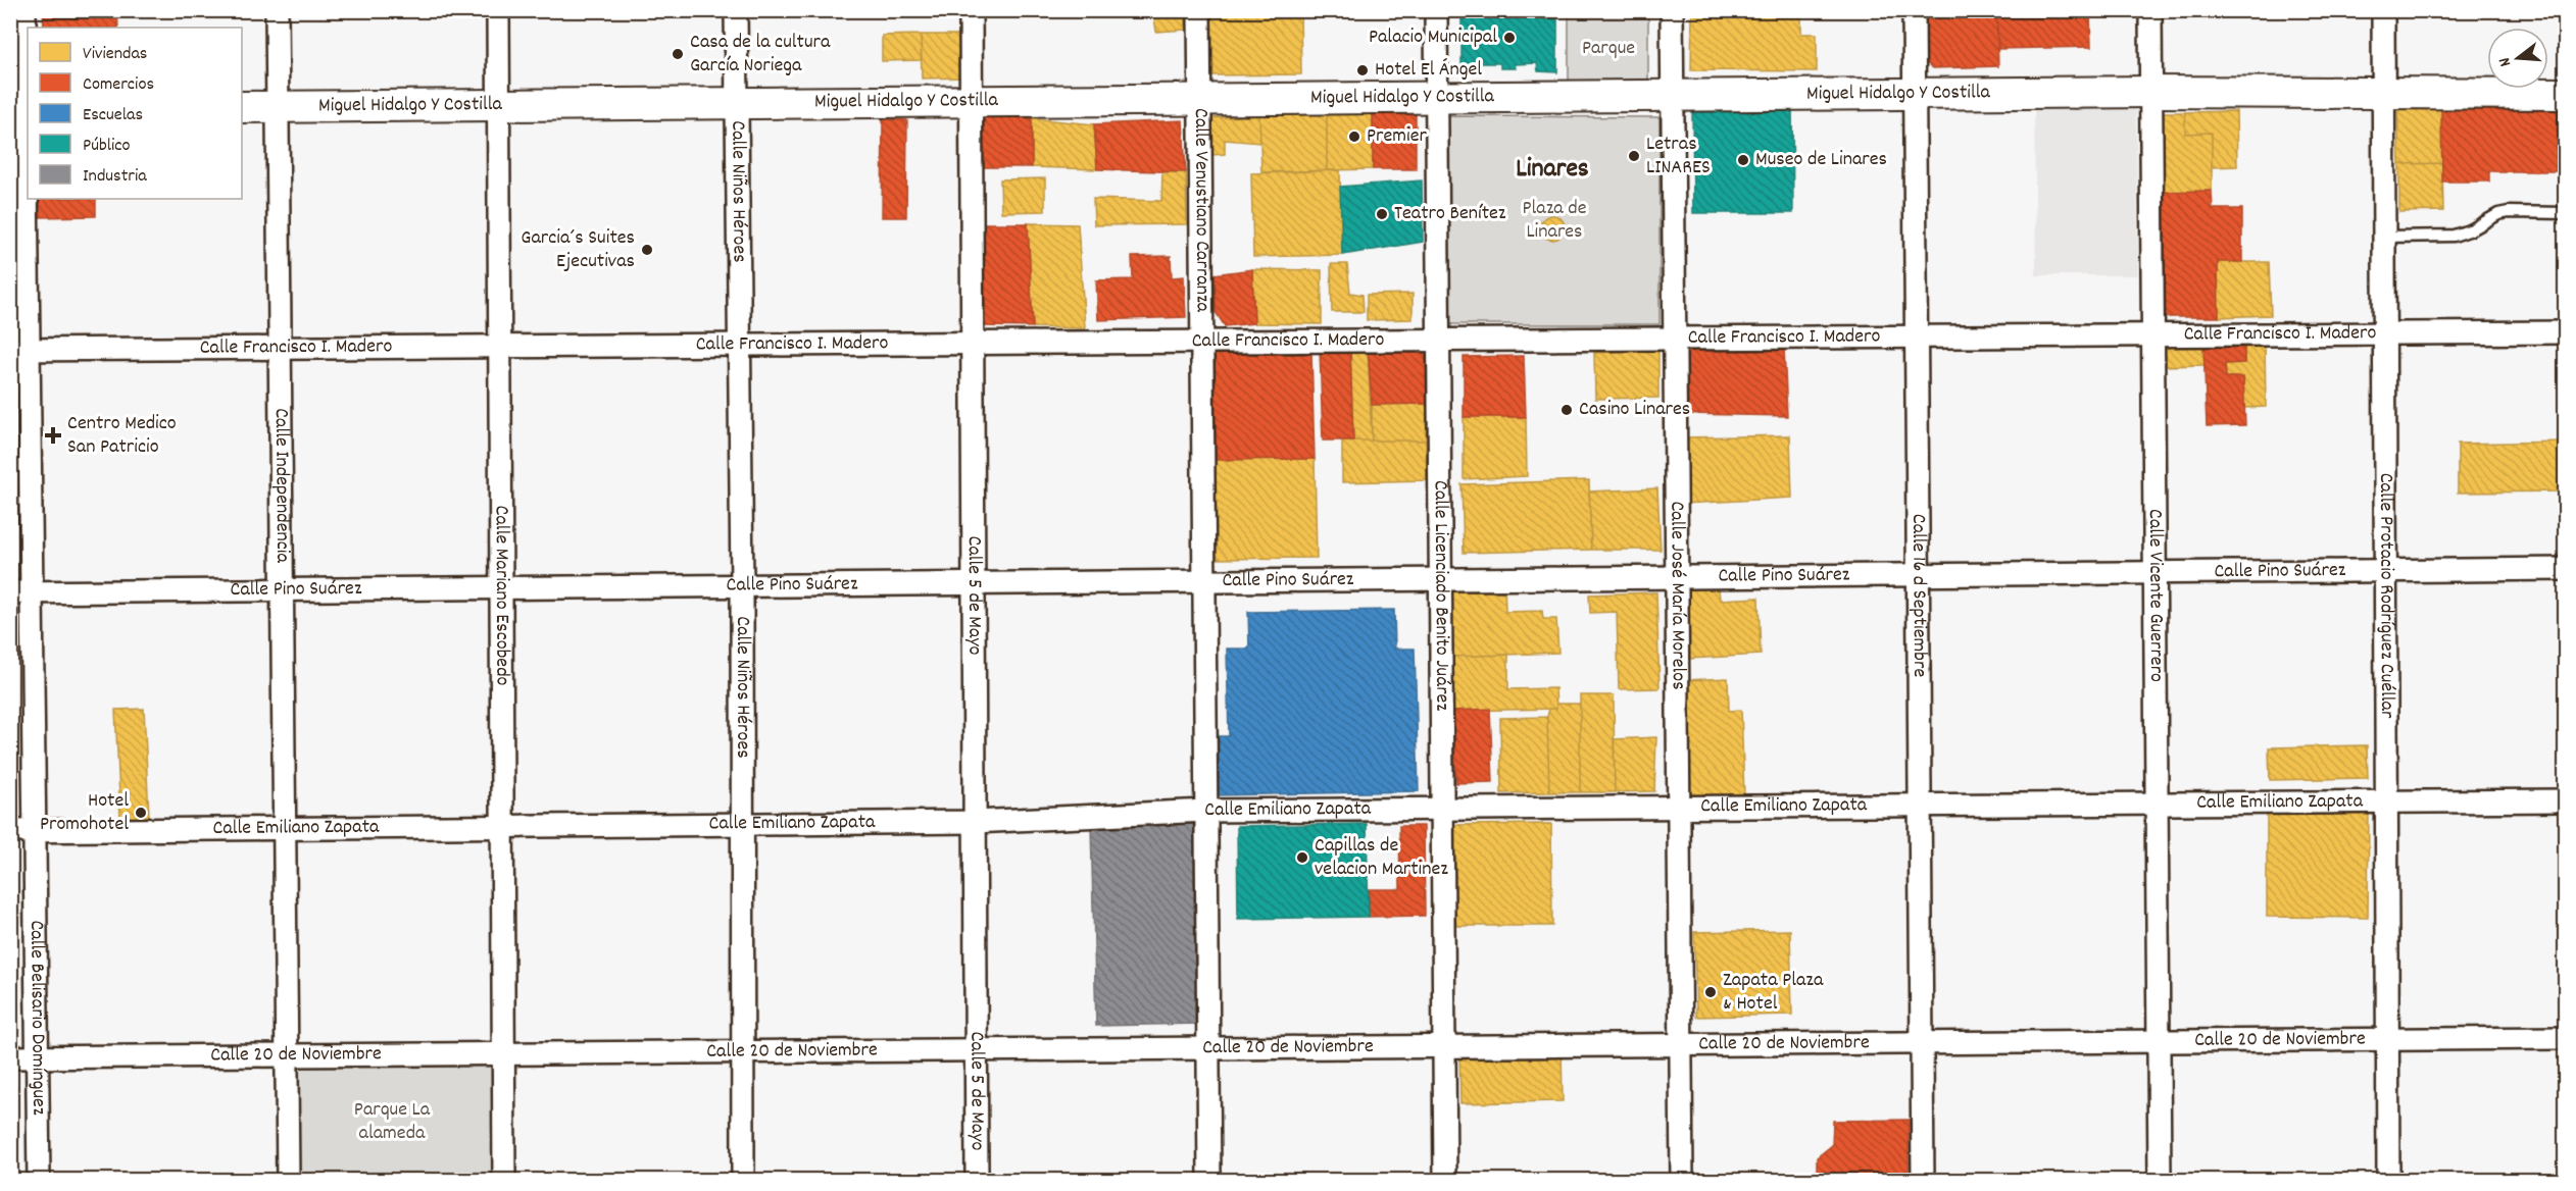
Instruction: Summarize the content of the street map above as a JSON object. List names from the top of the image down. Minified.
{"streets":{"main road":["Miguel Hidalgo Y Costilla"],"street":["Calle Niños Héroes","Calle Venustiano Carranza","Calle Francisco I. Madero","Calle Independencia","Calle Pino Suárez","Calle Mariano Escobedo","Calle 5 de Mayo","Calle Licenciado Benito Juárez","Calle José María Morelos","Calle 16 d Septiembre","Calle Vicente Guerrero","Calle Protacio Rodríguez Cuéllar","Calle Emiliano Zapata","Calle Belisario Domínguez","Calle 20 de Noviembre"]},"crossings":[["Miguel Hidalgo Y Costilla","Calle Niños Héroes"],["Miguel Hidalgo Y Costilla","Calle Venustiano Carranza"],["Miguel Hidalgo Y Costilla","Calle Independencia"],["Miguel Hidalgo Y Costilla","Calle Mariano Escobedo"],["Miguel Hidalgo Y Costilla","Calle 5 de Mayo"],["Miguel Hidalgo Y Costilla","Calle Licenciado Benito Juárez"],["Miguel Hidalgo Y Costilla","Calle José María Morelos"],["Miguel Hidalgo Y Costilla","Calle 16 d Septiembre"],["Miguel Hidalgo Y Costilla","Calle Vicente Guerrero"],["Miguel Hidalgo Y Costilla","Calle Protacio Rodríguez Cuéllar"],["Calle Niños Héroes","Calle Francisco I. Madero"],["Calle Niños Héroes","Calle Pino Suárez"],["Calle Niños Héroes","Calle Emiliano Zapata"],["Calle Niños Héroes","Calle 20 de Noviembre"],["Calle Venustiano Carranza","Calle Francisco I. Madero"],["Calle Venustiano Carranza","Calle Pino Suárez"],["Calle Venustiano Carranza","Calle Emiliano Zapata"],["Calle Venustiano Carranza","Calle 20 de Noviembre"],["Calle Francisco I. Madero","Calle Independencia"],["Calle Francisco I. Madero","Calle Mariano Escobedo"],["Calle Francisco I. Madero","Calle 5 de Mayo"],["Calle Francisco I. Madero","Calle Licenciado Benito Juárez"],["Calle Francisco I. Madero","Calle José María Morelos"],["Calle Francisco I. Madero","Calle 16 d Septiembre"],["Calle Francisco I. Madero","Calle Vicente Guerrero"],["Calle Francisco I. Madero","Calle Protacio Rodríguez Cuéllar"],["Calle Francisco I. Madero","Calle Belisario Domínguez"],["Calle Independencia","Calle Pino Suárez"],["Calle Independencia","Calle Emiliano Zapata"],["Calle Independencia","Calle 20 de Noviembre"],["Calle Pino Suárez","Calle Mariano Escobedo"],["Calle Pino Suárez","Calle 5 de Mayo"],["Calle Pino Suárez","Calle Licenciado Benito Juárez"],["Calle Pino Suárez","Calle José María Morelos"],["Calle Pino Suárez","Calle 16 d Septiembre"],["Calle Pino Suárez","Calle Vicente Guerrero"],["Calle Pino Suárez","Calle Protacio Rodríguez Cuéllar"],["Calle Pino Suárez","Calle Belisario Domínguez"],["Calle Mariano Escobedo","Calle Emiliano Zapata"],["Calle Mariano Escobedo","Calle 20 de Noviembre"],["Calle 5 de Mayo","Calle Emiliano Zapata"],["Calle 5 de Mayo","Calle 20 de Noviembre"],["Calle Licenciado Benito Juárez","Calle Emiliano Zapata"],["Calle Licenciado Benito Juárez","Calle 20 de Noviembre"],["Calle José María Morelos","Calle Emiliano Zapata"],["Calle José María Morelos","Calle 20 de Noviembre"],["Calle 16 d Septiembre","Calle Emiliano Zapata"],["Calle 16 d Septiembre","Calle 20 de Noviembre"],["Calle Vicente Guerrero","Calle Emiliano Zapata"],["Calle Vicente Guerrero","Calle 20 de Noviembre"],["Calle Protacio Rodríguez Cuéllar","Calle Emiliano Zapata"],["Calle Protacio Rodríguez Cuéllar","Calle 20 de Noviembre"],["Calle Emiliano Zapata","Calle Belisario Domínguez"],["Calle Belisario Domínguez","Calle 20 de Noviembre"]],"districts":["Linares"],"parks":["Parque","Plaza de Linares","Parque La alameda"],"places":{"other":["Palacio Municipal","Casa de la cultura García Noriega","Hotel El Ángel","Premier","Letras LINARES","Museo de Linares","Teatro Benítez","Garcia´s Suites Ejecutivas","Casino Linares","Hotel Promohotel","Capillas de velacion Martinez","Zapata Plaza & Hotel"],"health":["Centro Medico San Patricio"]},"legend":["Viviendas","Comercios","Escuelas","Público","Industria"],"north":"left"}
